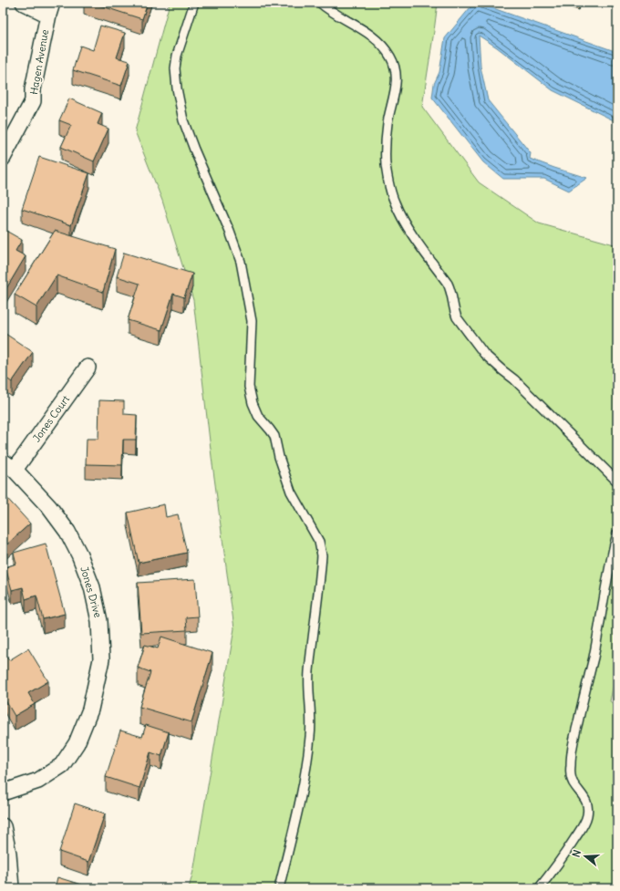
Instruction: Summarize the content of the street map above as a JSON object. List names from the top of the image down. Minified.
{"streets":{"street":["Hagen Avenue","Jones Court","Jones Drive"]},"crossings":[["Jones Court","Jones Drive"]],"north":"left"}
